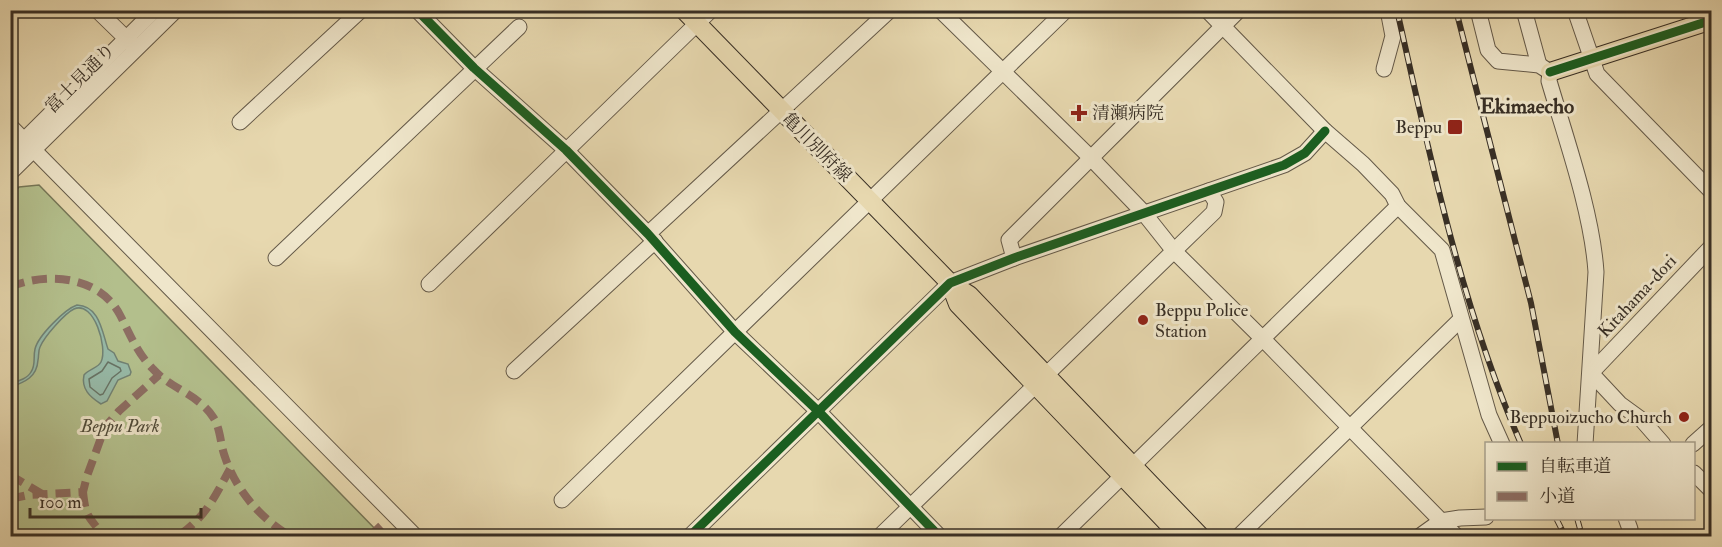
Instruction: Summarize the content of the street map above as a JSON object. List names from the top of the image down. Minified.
{"streets":{"main road":["亀川別府線"],"street":["富士見通り","Kitahama-dori"]},"districts":["Ekimaecho"],"parks":["Beppu Park"],"places":{"health":["清瀬病院"],"transit":["Beppu"],"other":["Beppu Police Station","Beppuoizucho Church"]},"legend":["自転車道","小道"],"scale_bar":"100 m"}
